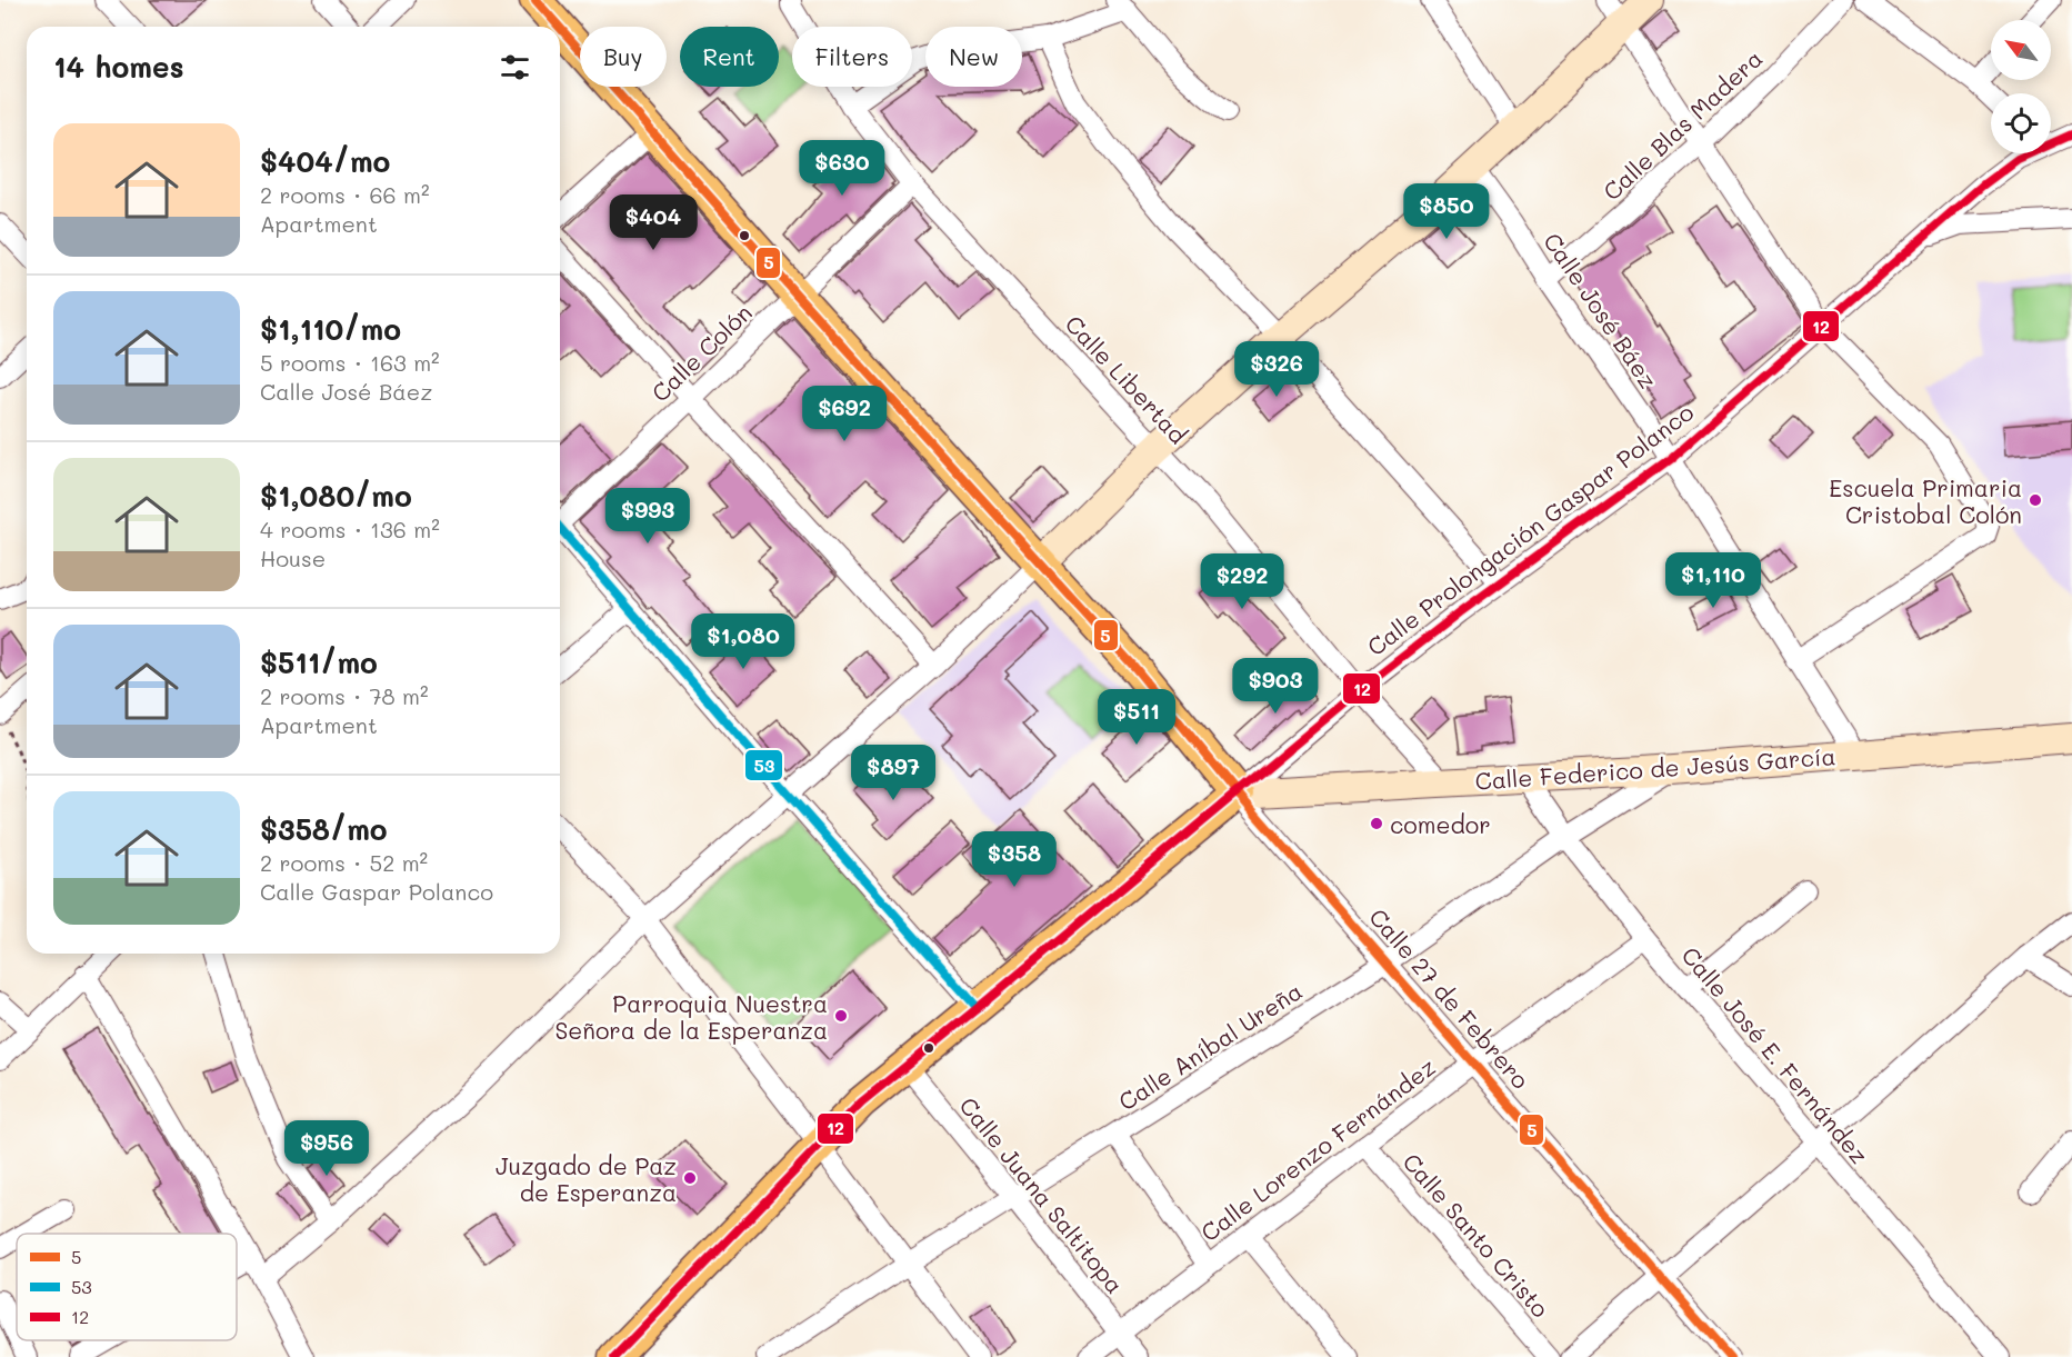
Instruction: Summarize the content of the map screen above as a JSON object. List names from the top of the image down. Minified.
{"streets":{"main road":["Calle Federico de Jesús García"],"street":["Calle Blas Madera","Calle José Báez","Calle Colón","Calle Libertad","Calle Prolongación Gaspar Polanco","Calle 27 de Febrero","Calle Aníbal Ureña","Calle José E. Fernández","Calle Lorenzo Fernández","Calle Juana Saltitopa","Calle Santo Cristo"]},"crossings":[["Calle Blas Madera","Calle José Báez"],["Calle José Báez","Calle Prolongación Gaspar Polanco"],["Calle José Báez","Calle Federico de Jesús García"],["Calle Colón","Calle Libertad"],["Calle Libertad","Calle Prolongación Gaspar Polanco"],["Calle Libertad","Calle Federico de Jesús García"],["Calle Prolongación Gaspar Polanco","Calle Federico de Jesús García"],["Calle Prolongación Gaspar Polanco","Calle 27 de Febrero"],["Calle Federico de Jesús García","Calle 27 de Febrero"],["Calle Federico de Jesús García","Calle Aníbal Ureña"],["Calle Federico de Jesús García","Calle José E. Fernández"],["Calle 27 de Febrero","Calle Aníbal Ureña"],["Calle 27 de Febrero","Calle Lorenzo Fernández"],["Calle Aníbal Ureña","Calle José E. Fernández"],["Calle Aníbal Ureña","Calle Juana Saltitopa"],["Calle José E. Fernández","Calle Lorenzo Fernández"],["Calle Lorenzo Fernández","Calle Juana Saltitopa"],["Calle Lorenzo Fernández","Calle Santo Cristo"]],"places":["Escuela Primaria Cristobal Colón","comedor","Parroquia Nuestra Señora de la Esperanza","Juzgado de Paz de Esperanza"],"lines":["transit line 5","transit line 12","transit line 53"],"legend":["5","53","12"],"north":"top left","page":{"chip":["Buy","Rent","Filters","New"],"heading":"14 homes","list":[{"name":"$404/mo","note":"2 rooms · 66 m² · Apartment"},{"name":"$1,110/mo","note":"5 rooms · 163 m² · Calle José Báez"},{"name":"$1,080/mo","note":"4 rooms · 136 m² · House"},{"name":"$511/mo","note":"2 rooms · 78 m² · Apartment"},{"name":"$358/mo","note":"2 rooms · 52 m² · Calle Gaspar Polanco"}],"price":["$630","$850","$404","$326","$692","$993","$1,110","$292","$1,080","$903","$511","$897","$358","$956"]}}
